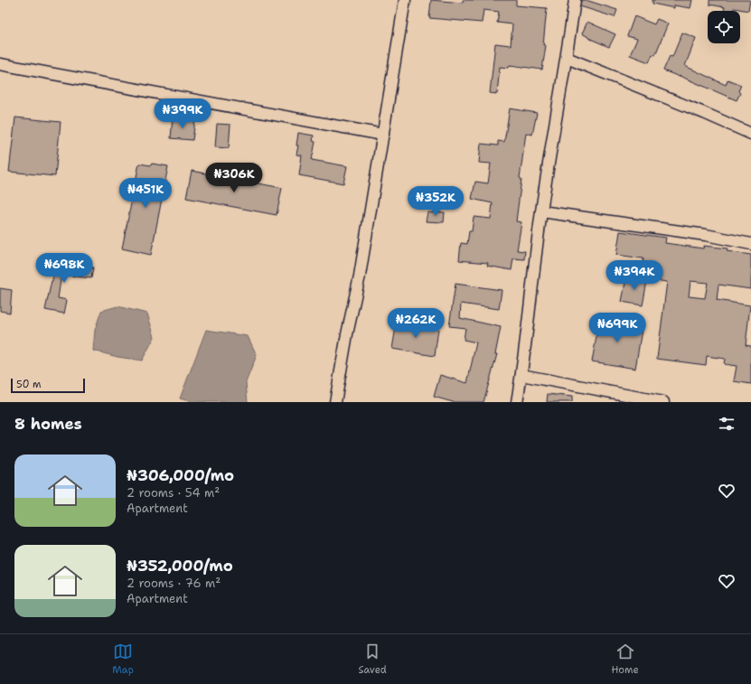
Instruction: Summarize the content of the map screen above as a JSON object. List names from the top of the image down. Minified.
{"scale_bar":"50 m","page":{"price":["₦399K","₦306K","₦451K","₦352K","₦698K","₦394K","₦262K","₦699K"],"scale":"50 m","heading":"8 homes","list":[{"name":"₦306,000/mo","note":"2 rooms · 54 m² · Apartment"},{"name":"₦352,000/mo","note":"2 rooms · 76 m² · Apartment"}],"tabs":["Map","Saved","Home"]}}
